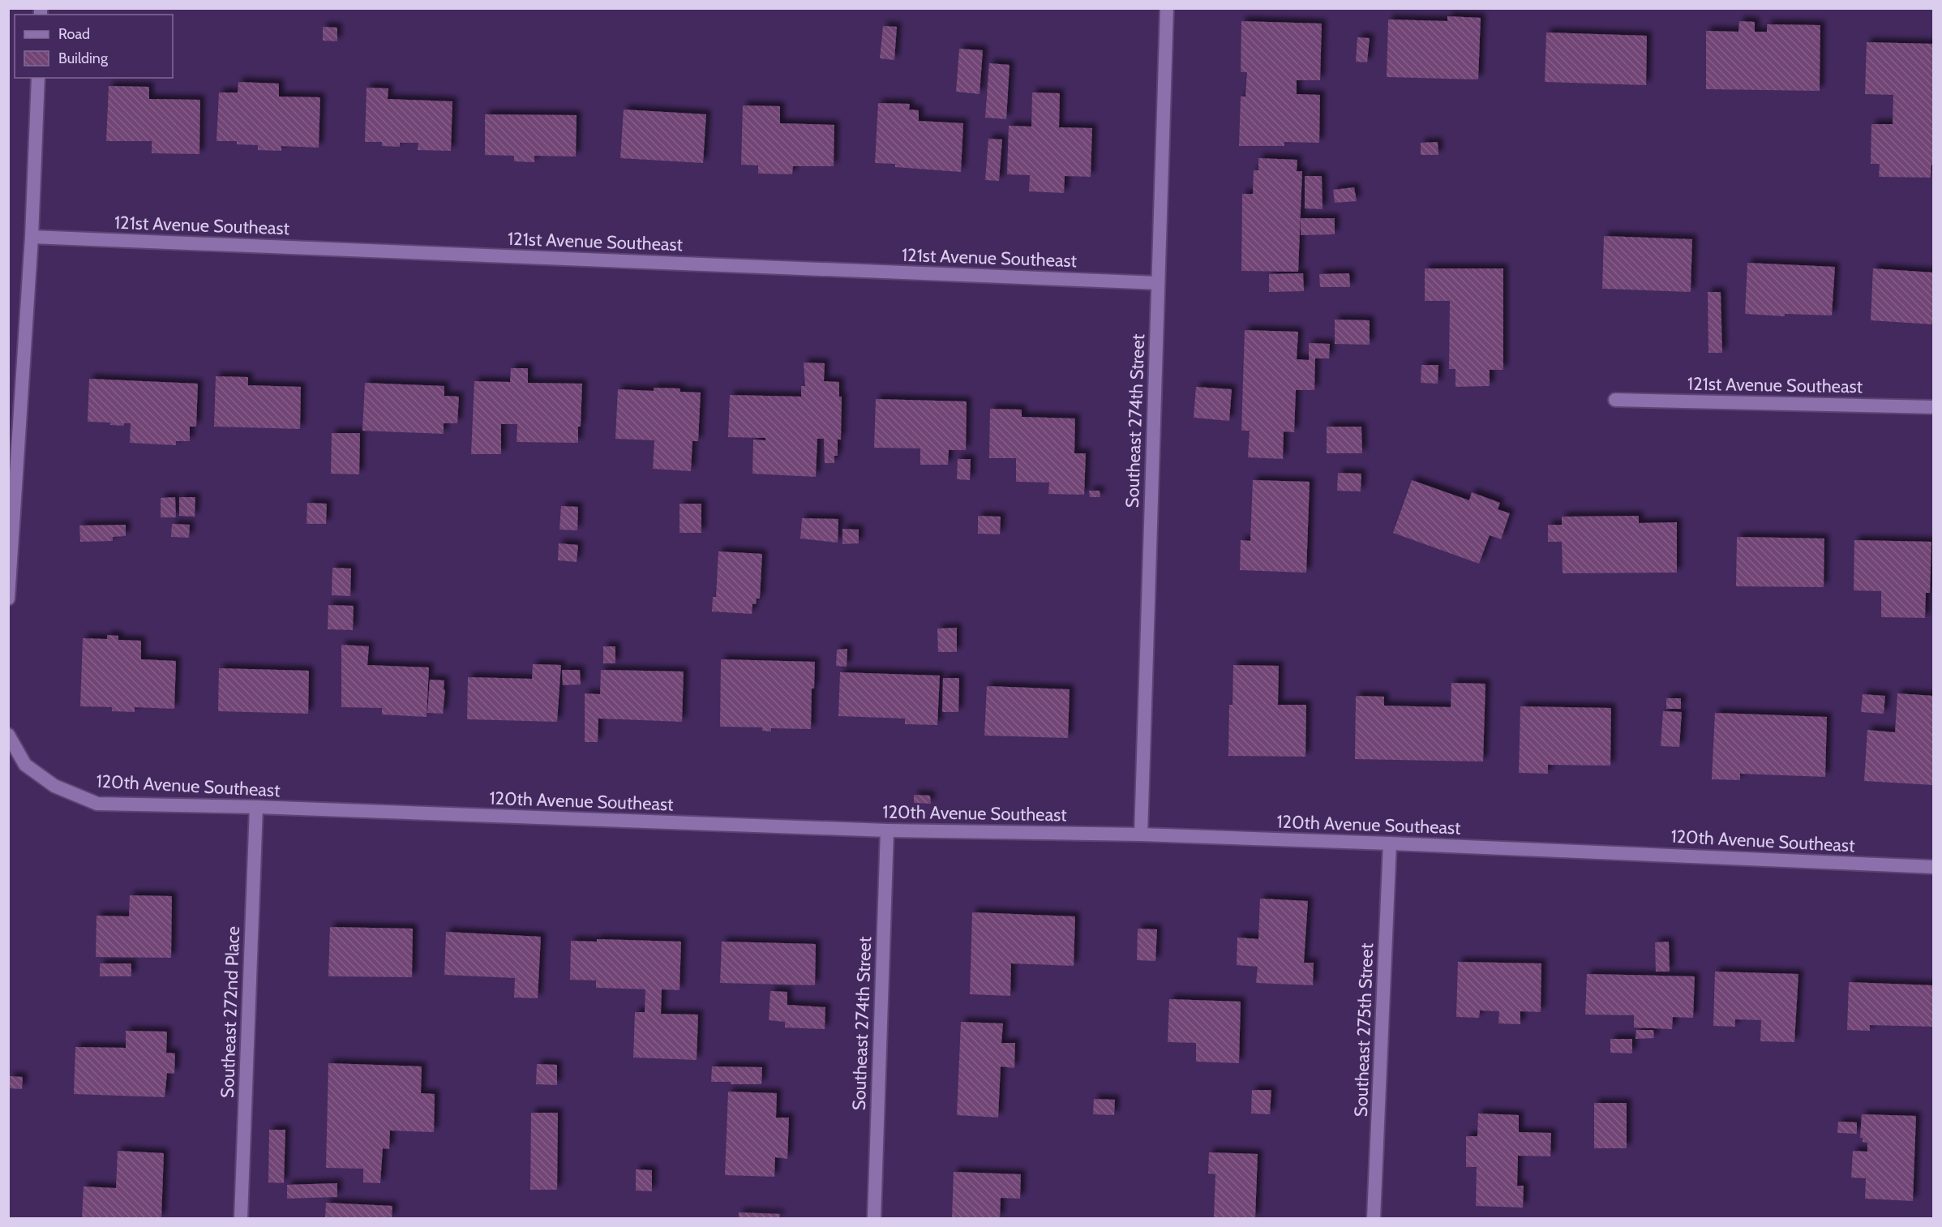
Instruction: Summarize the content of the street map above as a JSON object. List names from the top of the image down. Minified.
{"streets":{"street":["121st Avenue Southeast","Southeast 274th Street","120th Avenue Southeast","Southeast 272nd Place","Southeast 275th Street"]},"crossings":[["121st Avenue Southeast","Southeast 274th Street"],["Southeast 274th Street","120th Avenue Southeast"],["120th Avenue Southeast","Southeast 272nd Place"],["120th Avenue Southeast","Southeast 275th Street"]],"legend":["Road","Building"]}
